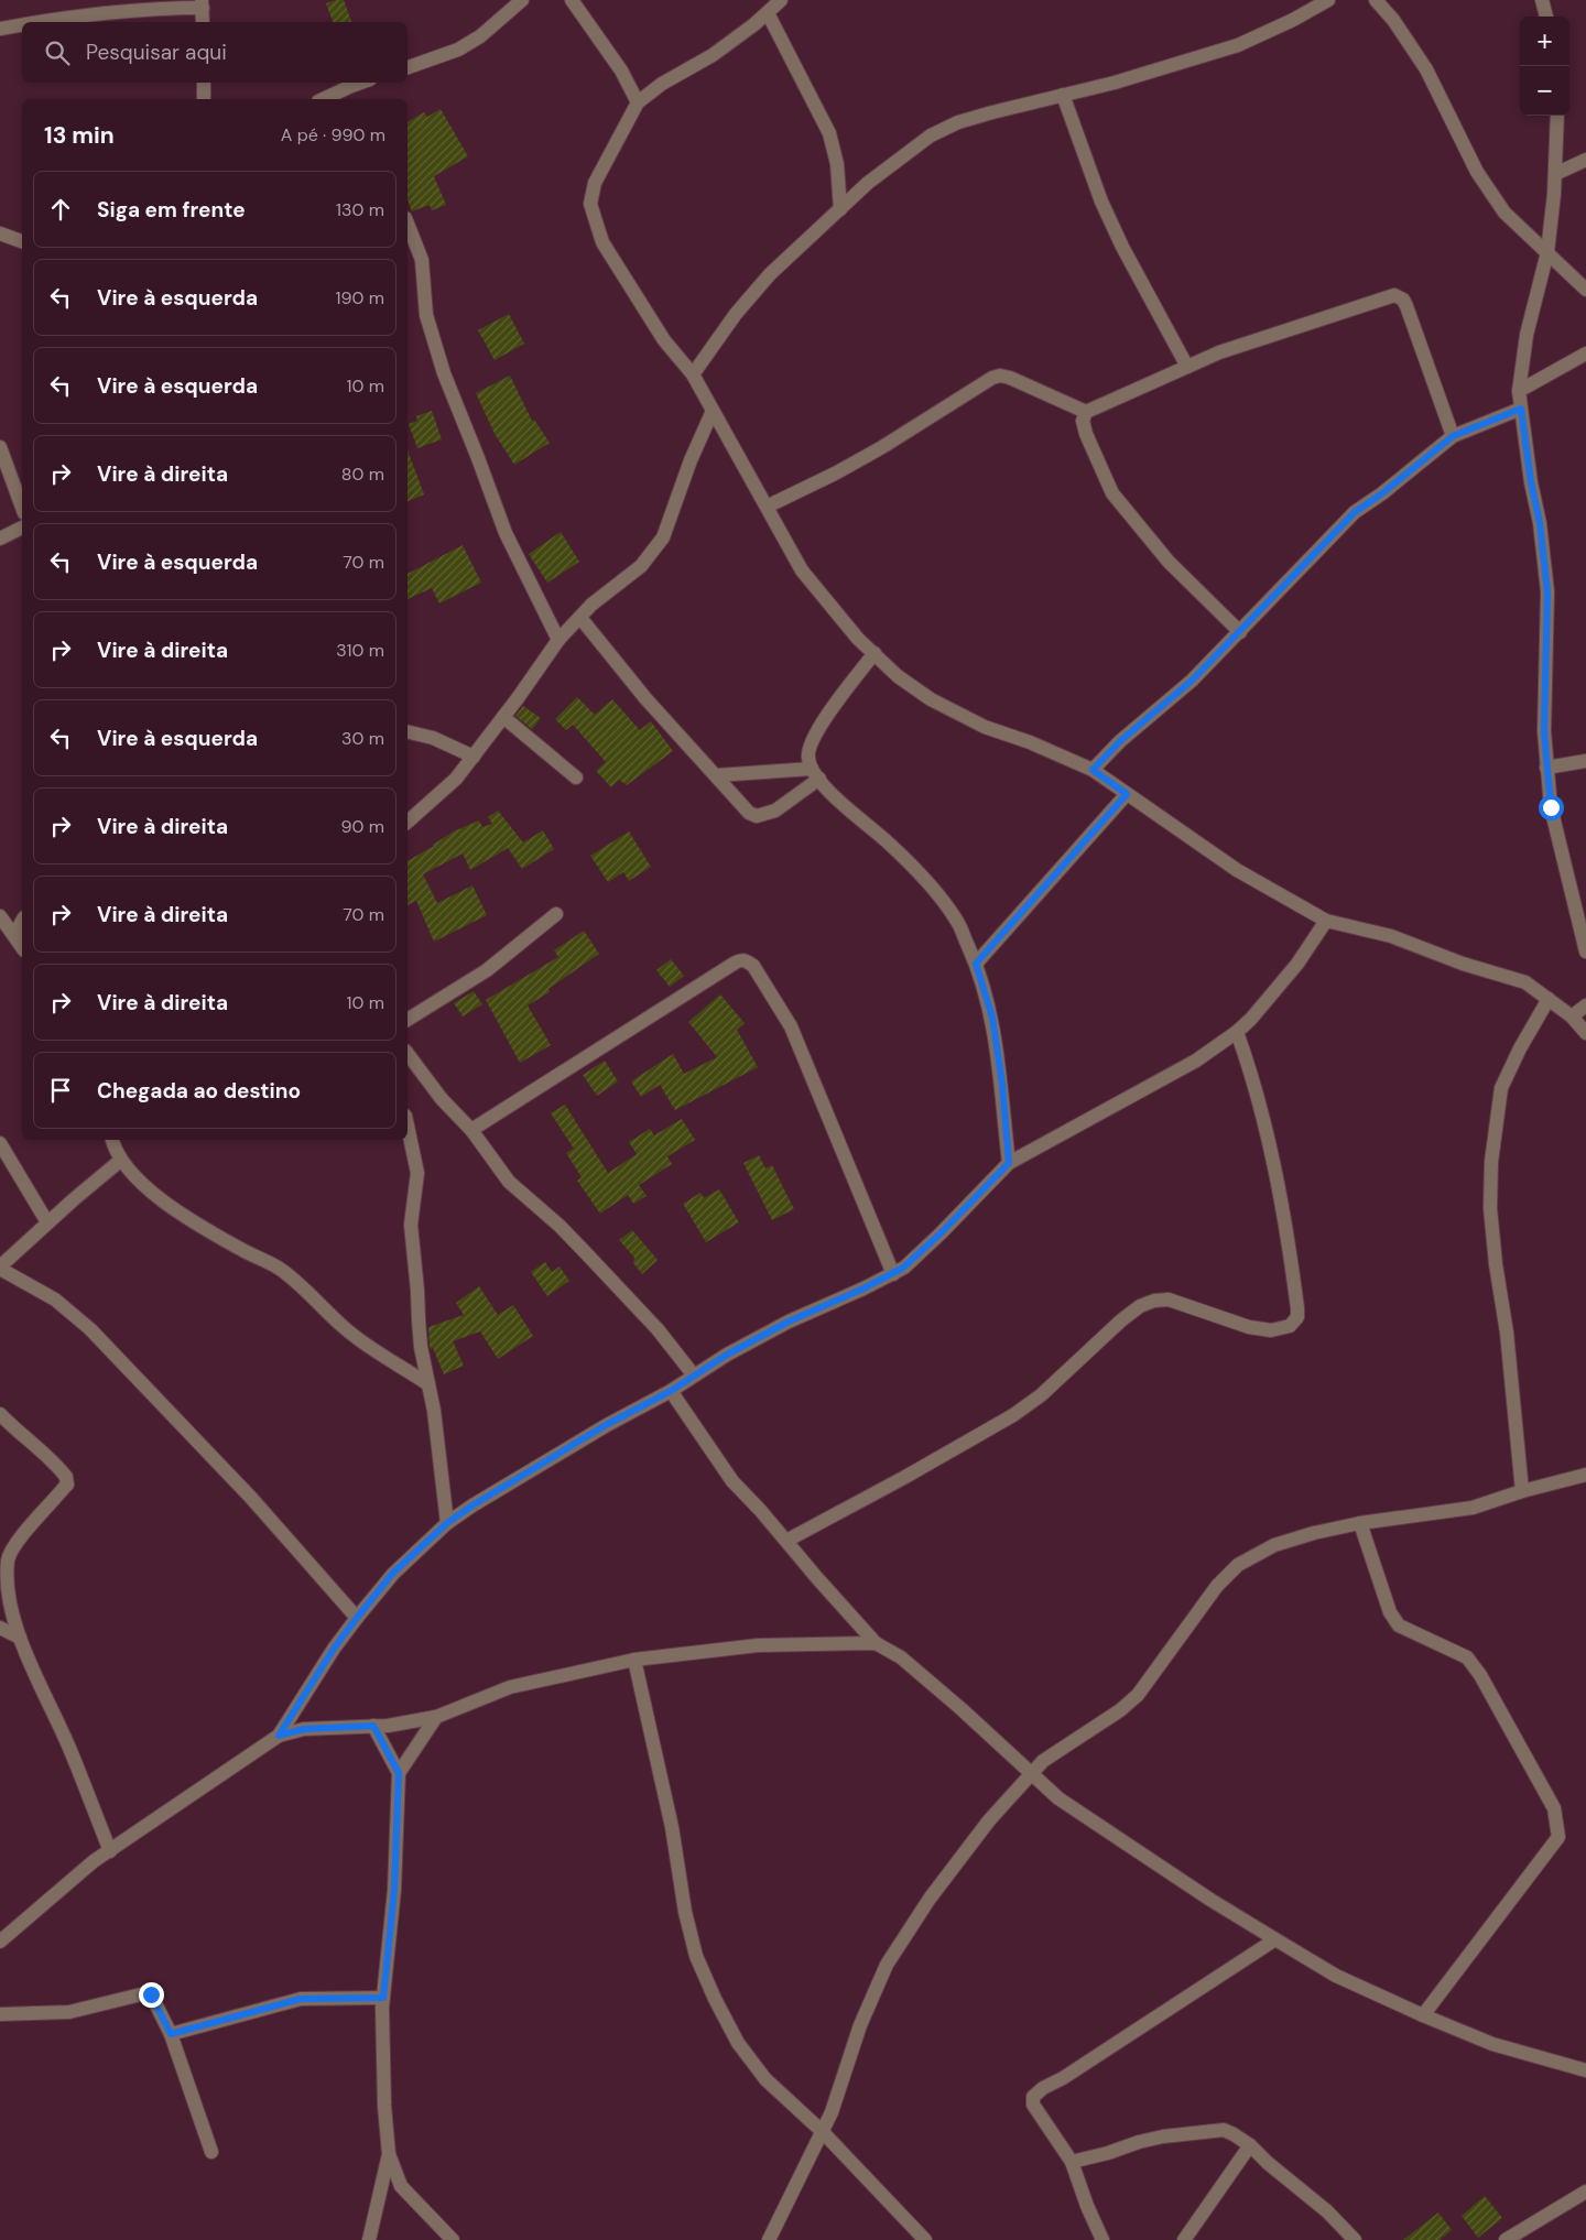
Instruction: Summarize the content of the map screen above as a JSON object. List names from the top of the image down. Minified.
{"page":{"map_buttons":["+","−"],"search":"Pesquisar aqui","heading":["13 min","A pé · 990 m"],"list":[["Siga em frente","130 m"],["Vire à esquerda","190 m"],["Vire à esquerda","10 m"],["Vire à direita","80 m"],["Vire à esquerda","70 m"],["Vire à direita","310 m"],["Vire à esquerda","30 m"],["Vire à direita","90 m"],["Vire à direita","70 m"],["Vire à direita","10 m"],"Chegada ao destino"]}}
